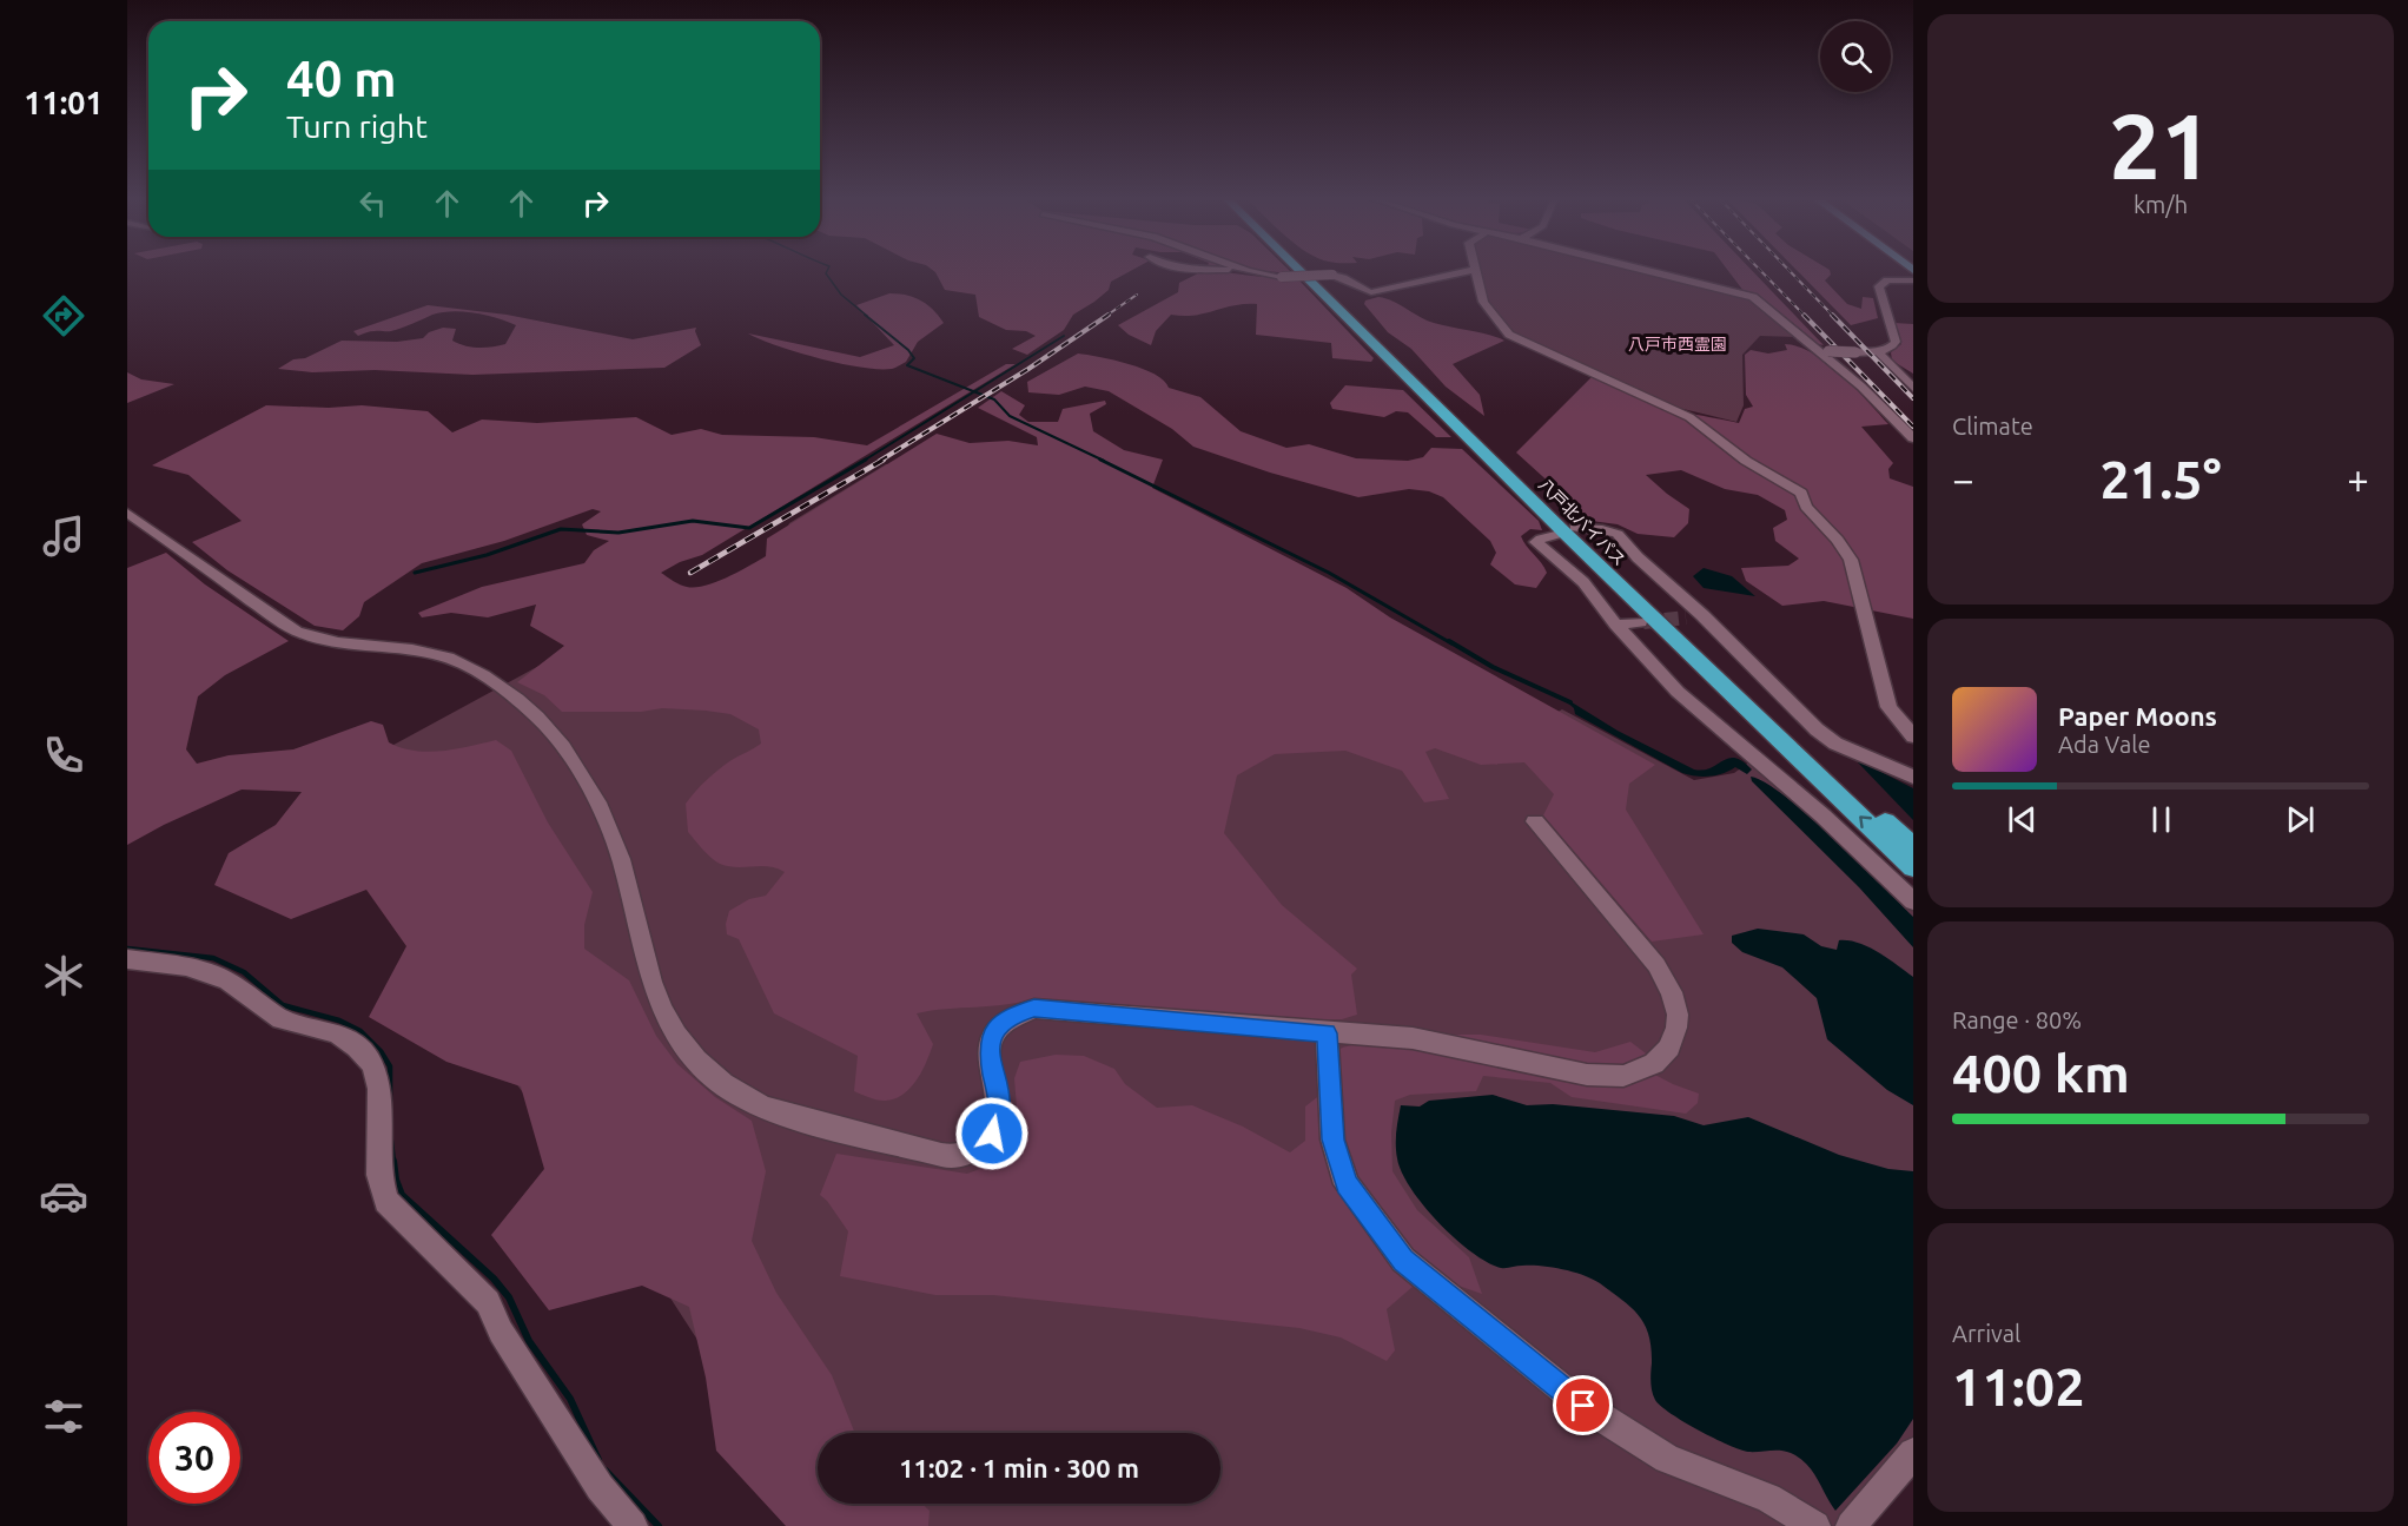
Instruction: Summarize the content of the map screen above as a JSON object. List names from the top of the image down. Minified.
{"streets":{"highway":["八戸北バイパス"]},"parks":["八戸市西霊園"],"page":{"tabs":"11:01","tile":[["21","km/h"],"Climate",["Range · 80%","400 km"],["Arrival","11:02"]],"turn":["40 m","Turn right"],"heat":["−","21.5°","+"],"song":["Paper Moons","Ada Vale"],"limit":"30","trip":"11:02 · 1 min · 300 m"}}
